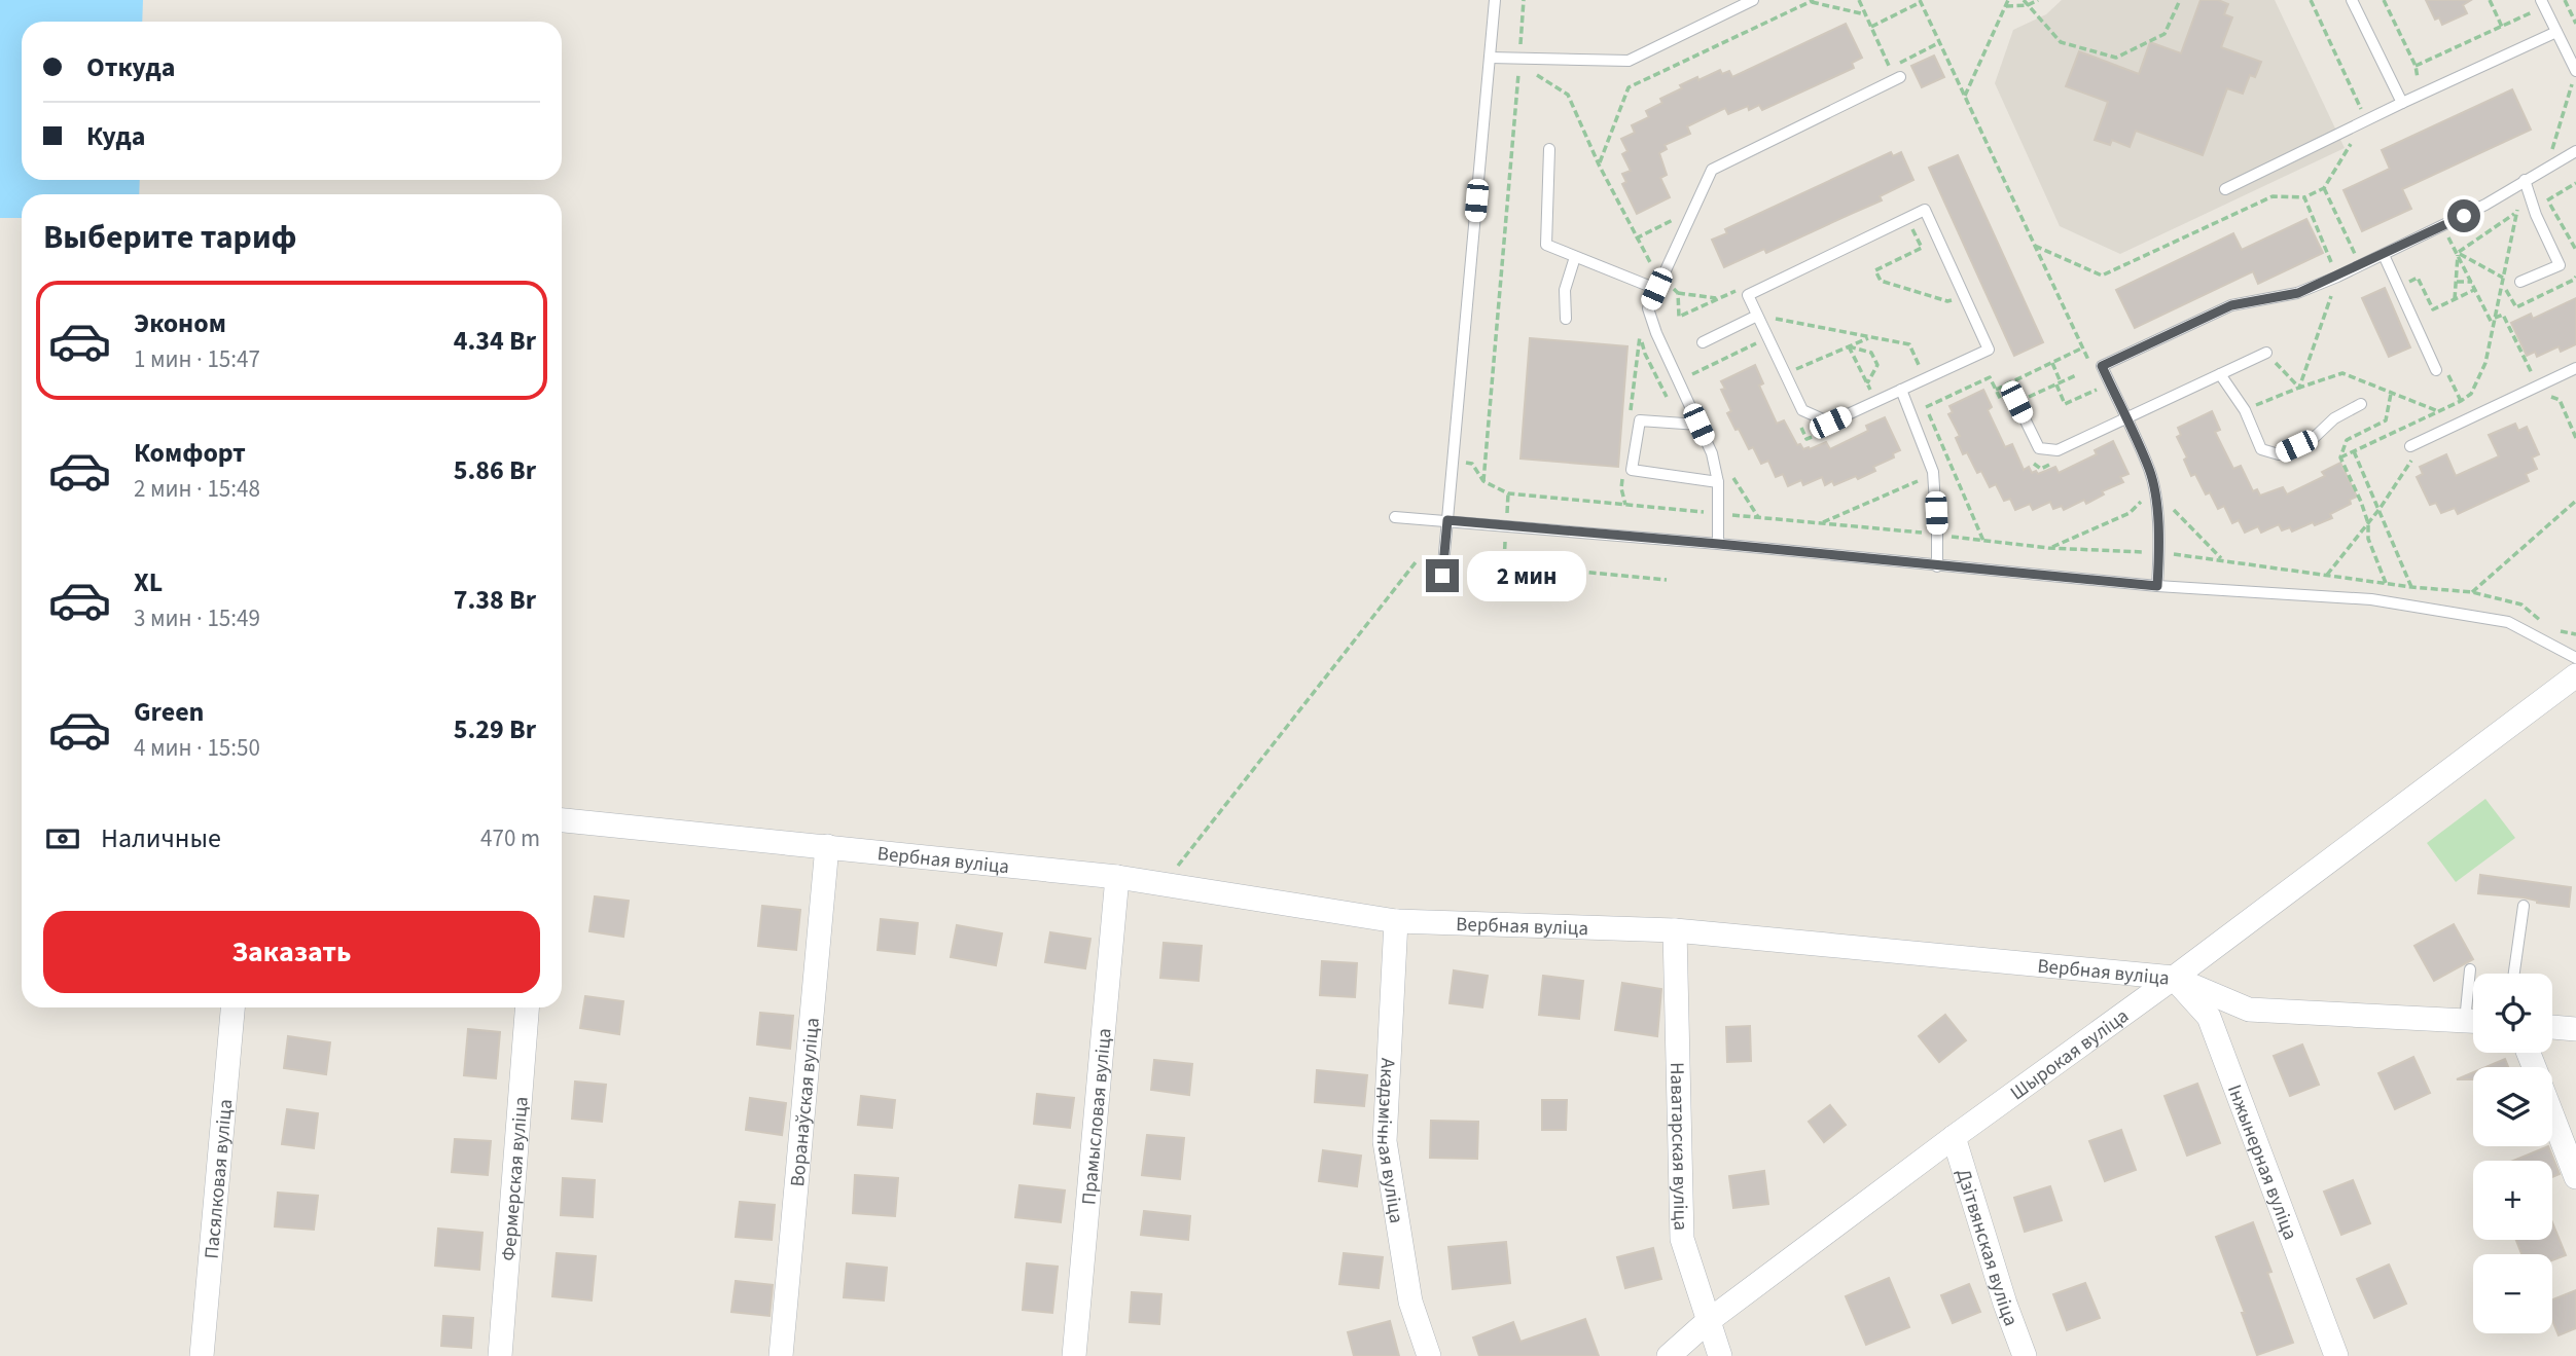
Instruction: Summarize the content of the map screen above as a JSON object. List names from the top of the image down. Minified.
{"streets":{"street":["Вербная вуліца","Шырокая вуліца","Воранаўская вуліца","Прамысловая вуліца","Акадэмічная вуліца","Наватарская вуліца","Інжынерная вуліца","Пасялковая вуліца","Фермерская вуліца","Дзітвянская вуліца"]},"crossings":[["Вербная вуліца","Шырокая вуліца"],["Вербная вуліца","Воранаўская вуліца"],["Вербная вуліца","Прамысловая вуліца"],["Вербная вуліца","Акадэмічная вуліца"],["Вербная вуліца","Наватарская вуліца"],["Вербная вуліца","Інжынерная вуліца"],["Шырокая вуліца","Наватарская вуліца"],["Шырокая вуліца","Інжынерная вуліца"],["Шырокая вуліца","Дзітвянская вуліца"]],"page":{"banner":["Откуда","Куда"],"heading":"Выберите тариф","list":[{"name":"Эконом","note":"1 мин · 15:47","value":"4.34 Br"},{"name":"Комфорт","note":"2 мин · 15:48","value":"5.86 Br"},{"name":"XL","note":"3 мин · 15:49","value":"7.38 Br"},{"name":"Green","note":"4 мин · 15:50","value":"5.29 Br"}],"bubble":"2 мин","pay":["Наличные","470 m"],"buttons":"Заказать","map_buttons":["+","−"]}}
